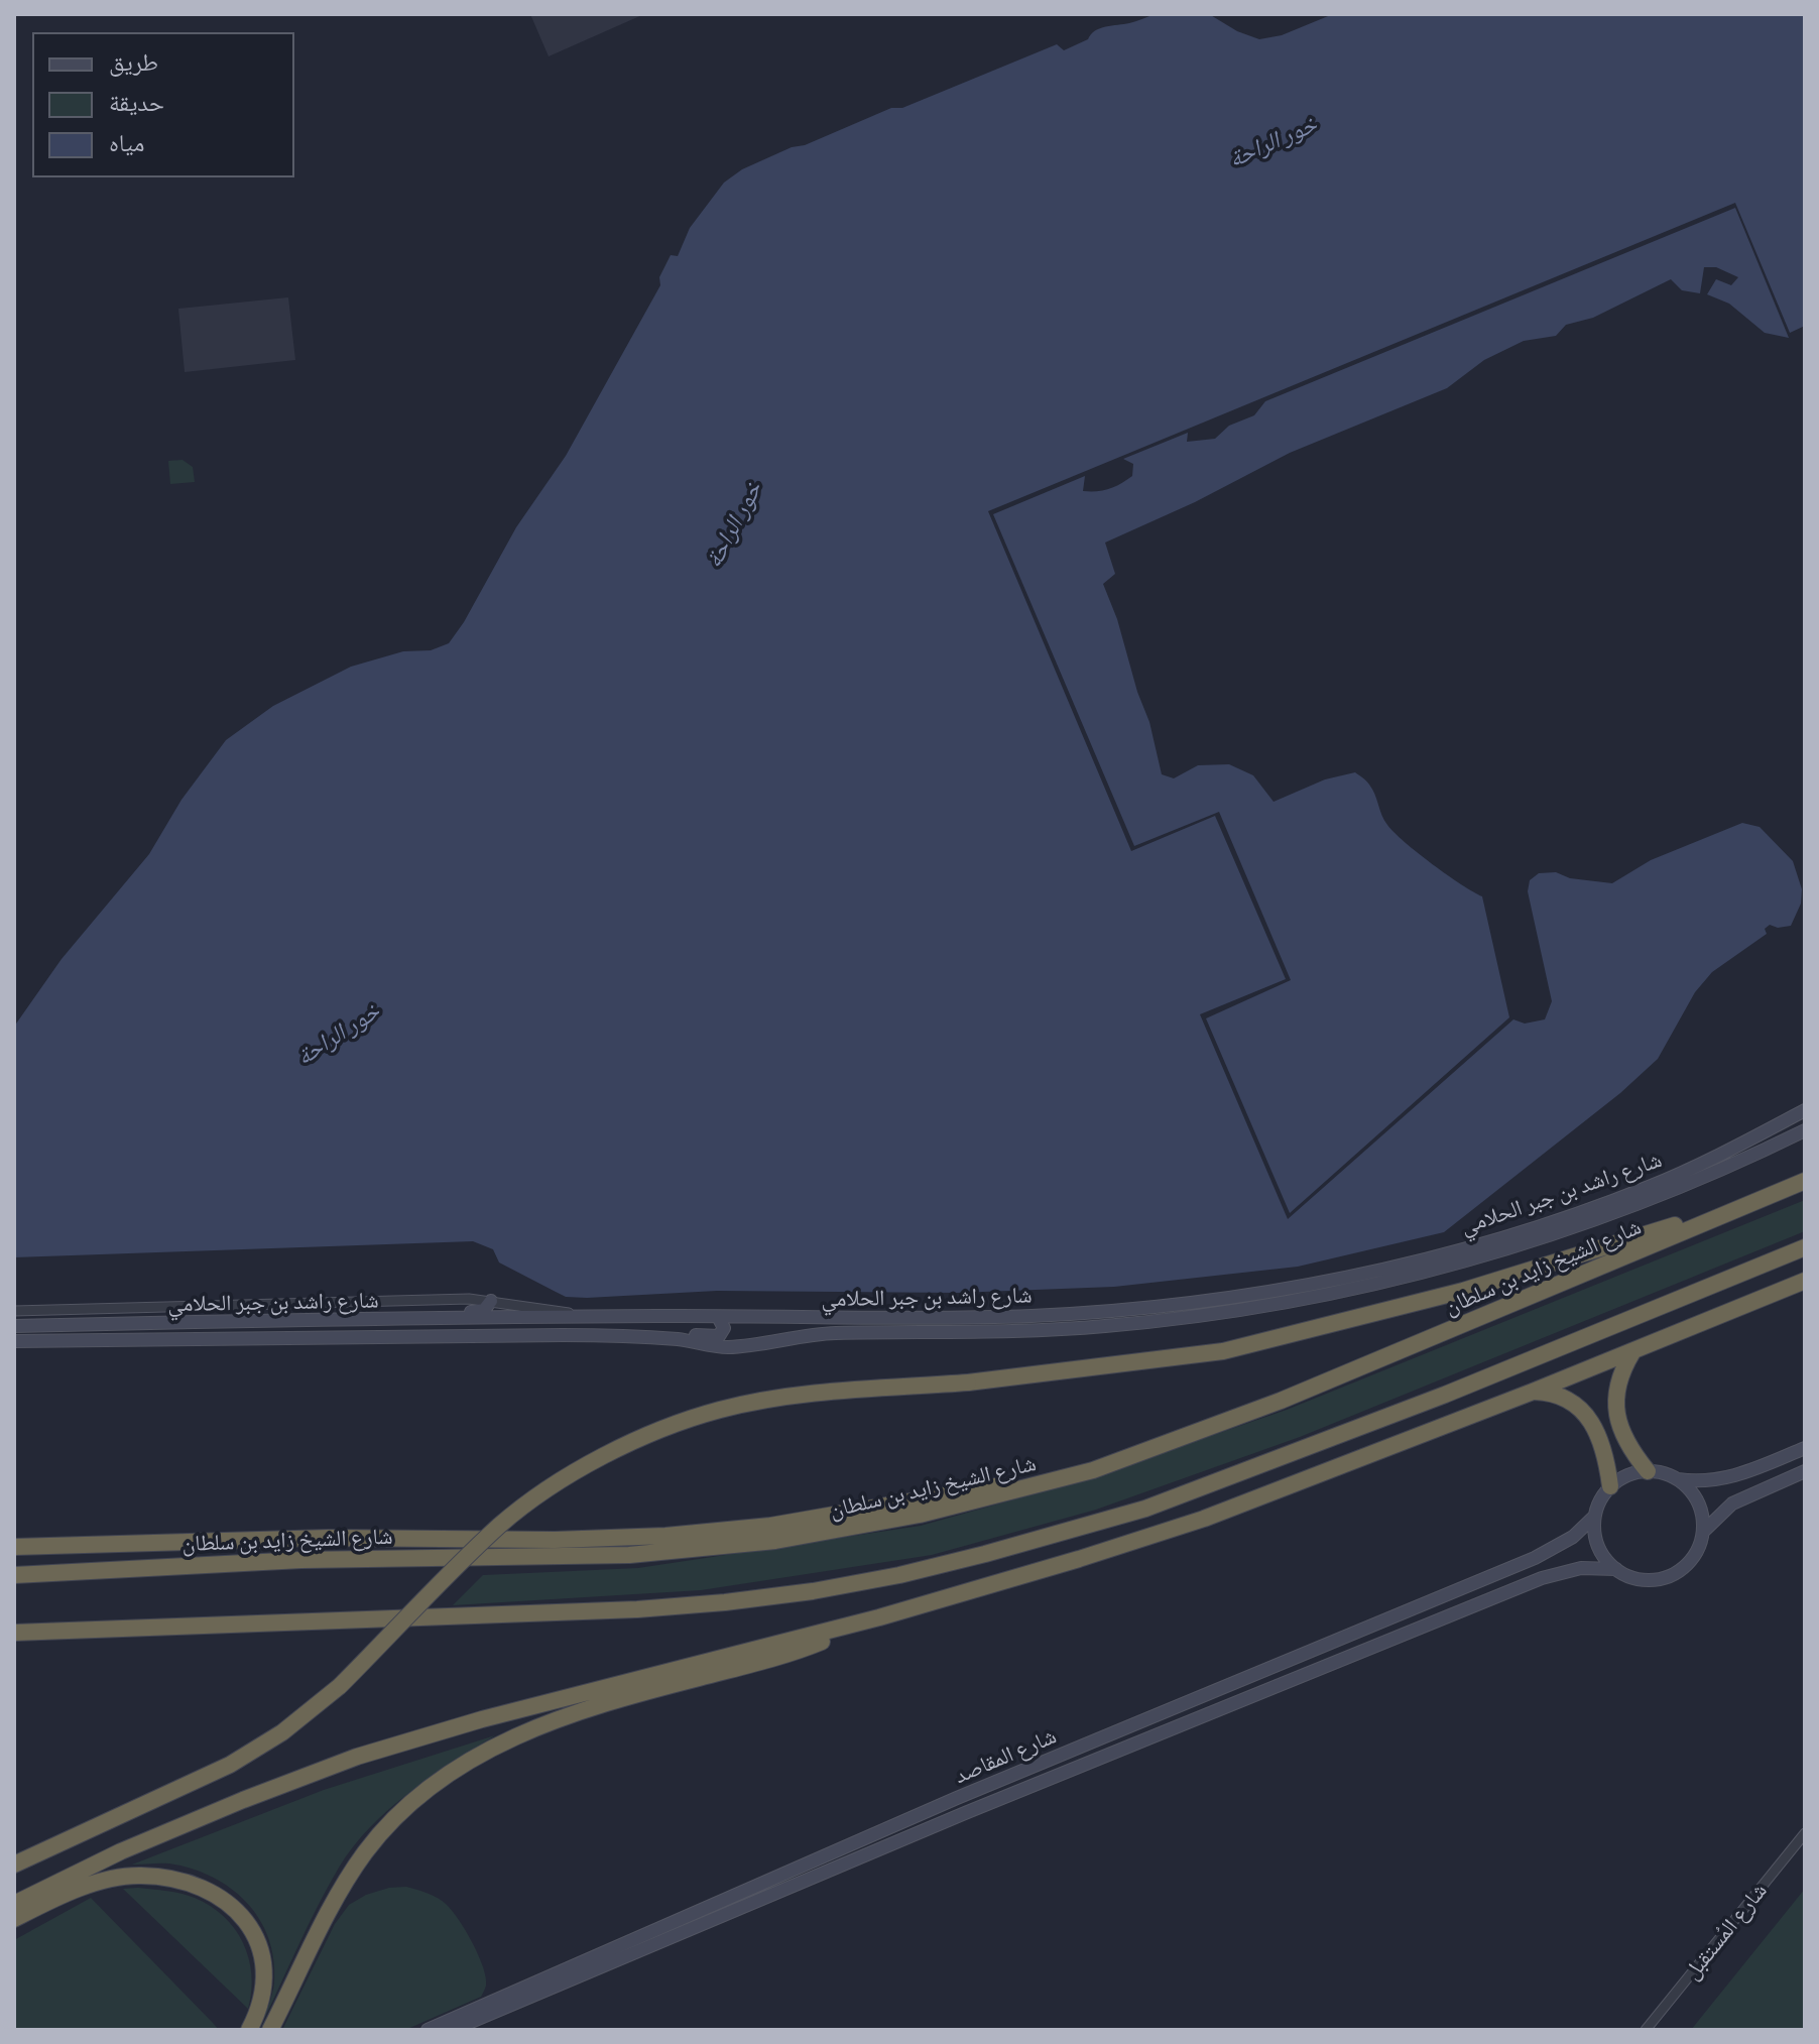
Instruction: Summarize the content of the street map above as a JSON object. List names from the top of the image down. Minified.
{"streets":{"highway":["شارع الشيخ زايد بن سلطان"],"main road":["شارع راشد بن جبر الحلامي","شارع المقاصد"],"street":["شارع المُستقبل"]},"water":["خور الراحة"],"legend":["طريق","حديقة","مياه"]}
